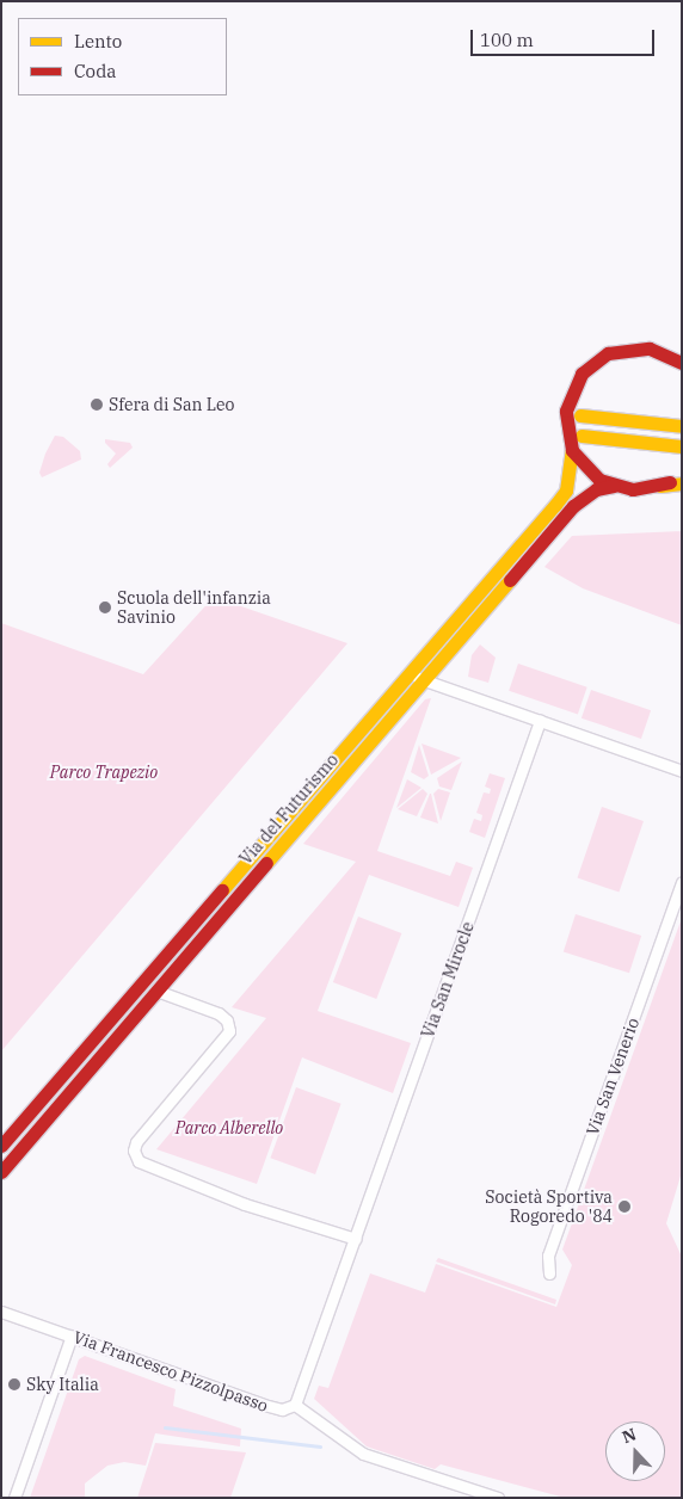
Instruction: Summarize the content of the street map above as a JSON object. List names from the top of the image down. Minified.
{"streets":{"main road":["Via del Futurismo"],"street":["Via San Mirocle","Via San Venerio","Via Francesco Pizzolpasso"]},"crossings":[["Via San Mirocle","Via Francesco Pizzolpasso"]],"parks":["Parco Trapezio","Parco Alberello"],"places":["Sfera di San Leo","Scuola dell'infanzia Savinio","Società Sportiva Rogoredo '84","Sky Italia"],"legend":["Lento","Coda"],"scale_bar":"100 m","north":"top"}
